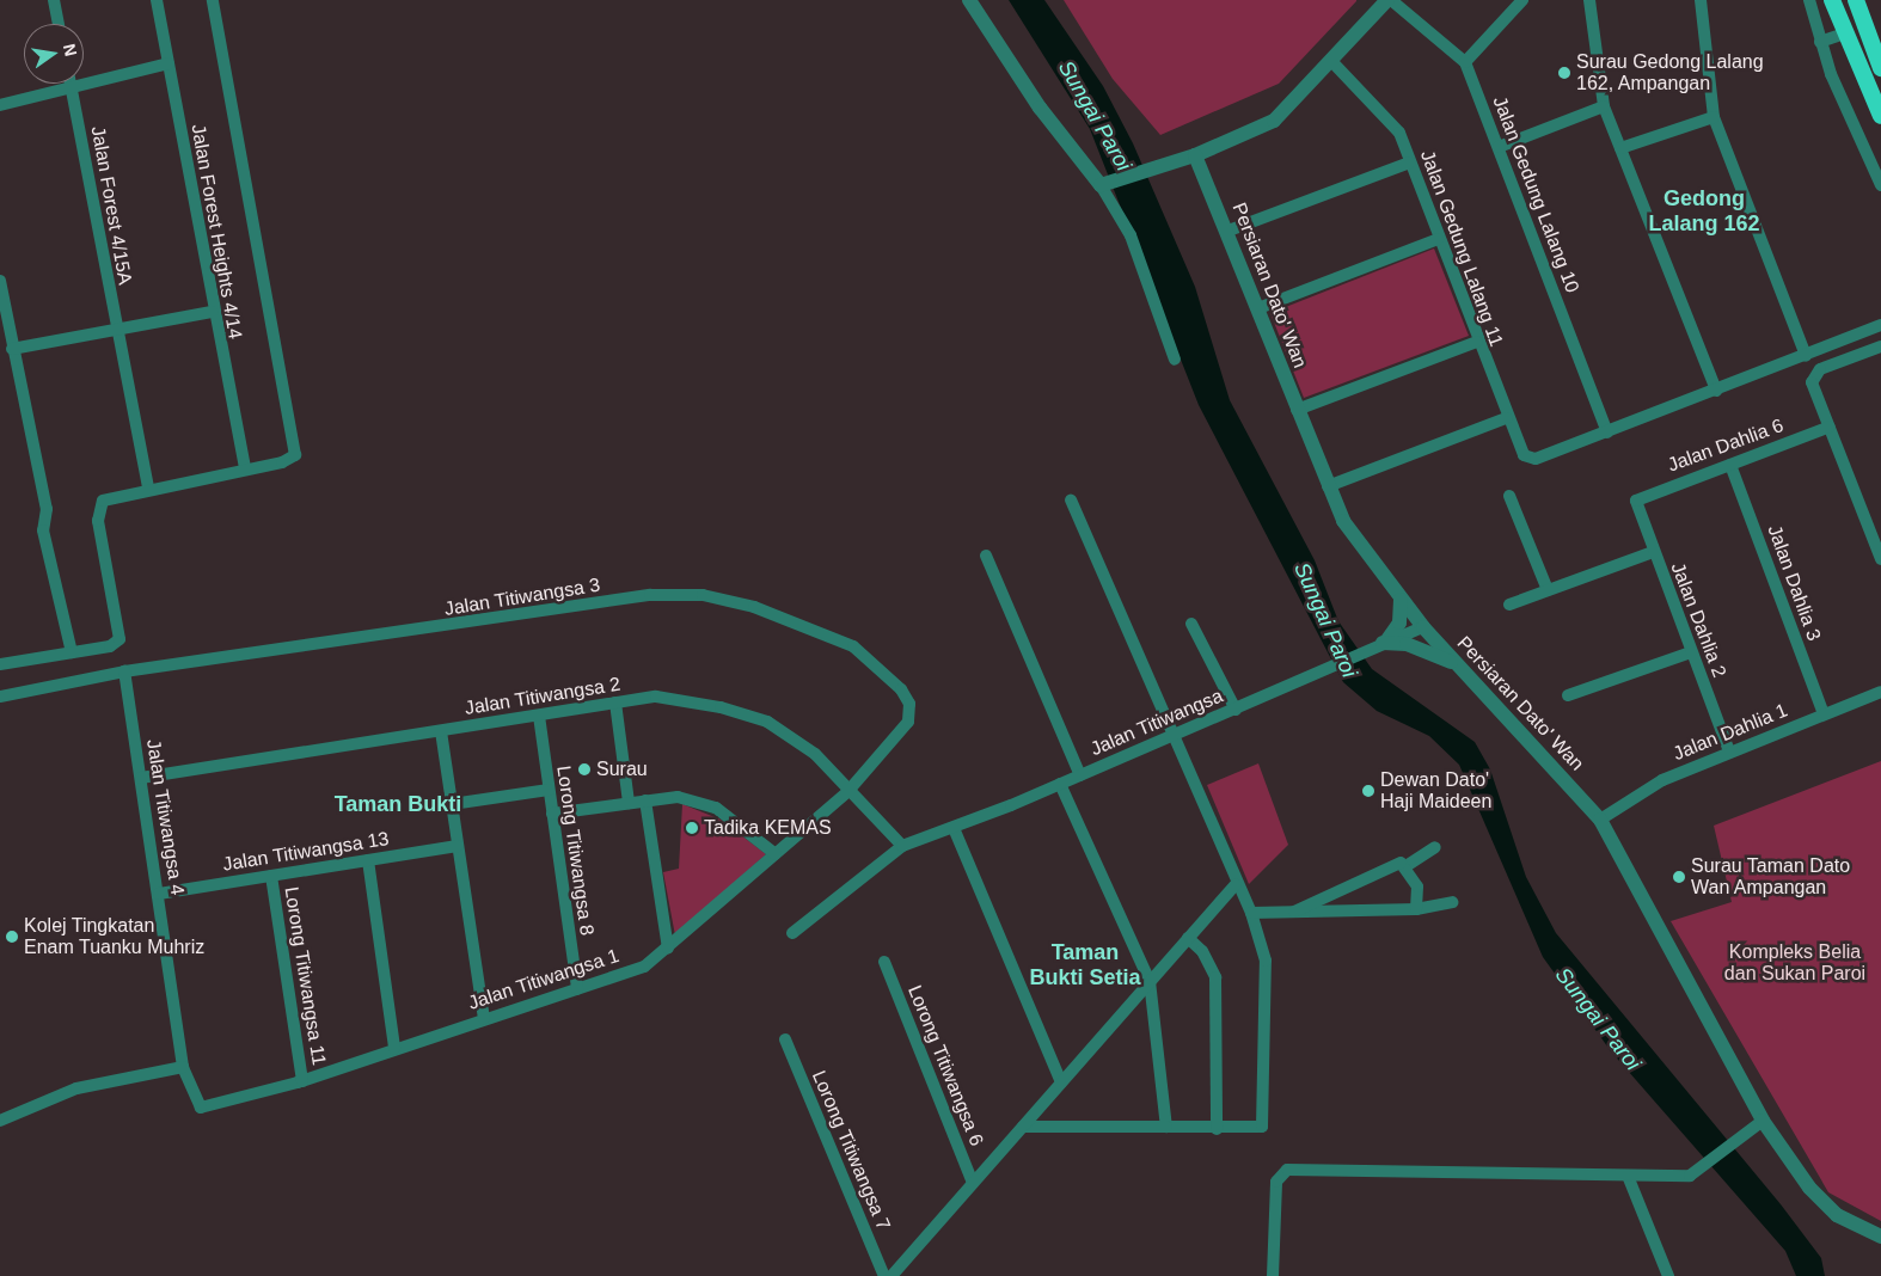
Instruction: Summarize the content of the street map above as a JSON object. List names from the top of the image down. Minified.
{"streets":{"street":["Jalan Gedung Lalang 10","Jalan Forest 4/15A","Jalan Forest Heights 4/14","Jalan Gedung Lalang 11","Persiaran Dato' Wan","Jalan Dahlia 6","Jalan Dahlia 3","Jalan Titiwangsa 3","Jalan Dahlia 2","Jalan Titiwangsa 2","Jalan Titiwangsa","Jalan Dahlia 1","Jalan Titiwangsa 4","Lorong Titiwangsa 8","Jalan Titiwangsa 13","Lorong Titiwangsa 11","Jalan Titiwangsa 1","Lorong Titiwangsa 6","Lorong Titiwangsa 7"]},"crossings":[["Jalan Gedung Lalang 10","Jalan Gedung Lalang 11"],["Persiaran Dato' Wan","Jalan Titiwangsa"],["Persiaran Dato' Wan","Jalan Dahlia 1"],["Jalan Dahlia 6","Jalan Dahlia 3"],["Jalan Dahlia 6","Jalan Dahlia 2"],["Jalan Dahlia 3","Jalan Dahlia 1"],["Jalan Titiwangsa 3","Jalan Titiwangsa 2"],["Jalan Titiwangsa 3","Jalan Titiwangsa 4"],["Jalan Titiwangsa 3","Jalan Titiwangsa 1"],["Jalan Dahlia 2","Jalan Dahlia 1"],["Jalan Titiwangsa 2","Jalan Titiwangsa"],["Jalan Titiwangsa 2","Jalan Titiwangsa 4"],["Jalan Titiwangsa 2","Lorong Titiwangsa 8"],["Jalan Titiwangsa 2","Jalan Titiwangsa 1"],["Jalan Titiwangsa 4","Jalan Titiwangsa 13"],["Jalan Titiwangsa 4","Jalan Titiwangsa 1"],["Lorong Titiwangsa 8","Jalan Titiwangsa 1"],["Jalan Titiwangsa 13","Lorong Titiwangsa 11"],["Lorong Titiwangsa 11","Jalan Titiwangsa 1"]],"districts":["Gedong Lalang 162","Taman Bukti","Taman Bukti Setia"],"water":["Sungai Paroi"],"parks":["Kompleks Belia dan Sukan Paroi"],"places":["Surau Gedong Lalang 162, Ampangan","Surau","Dewan Dato' Haji Maideen","Tadika KEMAS","Surau Taman Dato Wan Ampangan","Kolej Tingkatan Enam Tuanku Muhriz"],"north":"right"}
